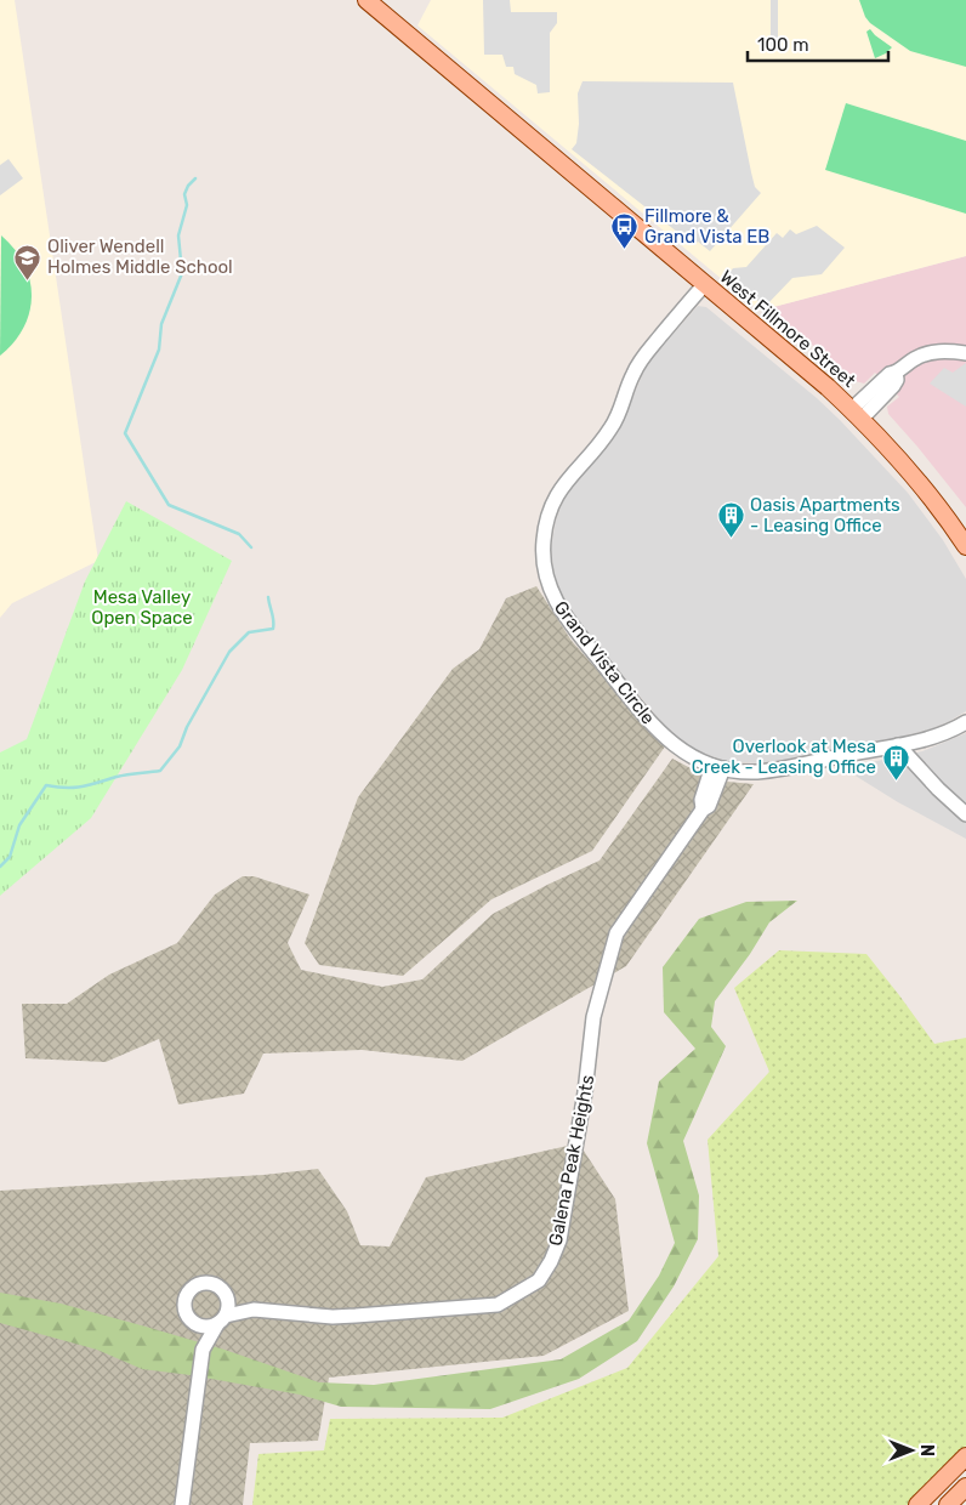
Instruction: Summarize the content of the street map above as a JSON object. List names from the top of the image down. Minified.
{"streets":{"main road":["West Fillmore Street"],"street":["Grand Vista Circle","Galena Peak Heights"]},"crossings":[["West Fillmore Street","Grand Vista Circle"],["Grand Vista Circle","Galena Peak Heights"]],"parks":["Mesa Valley Open Space"],"places":{"bus stop":["Fillmore & Grand Vista EB"],"school or university":["Oliver Wendell Holmes Middle School"],"building":["Oasis Apartments - Leasing Office","Overlook at Mesa Creek - Leasing Office"]},"scale_bar":"100 m","north":"right"}
